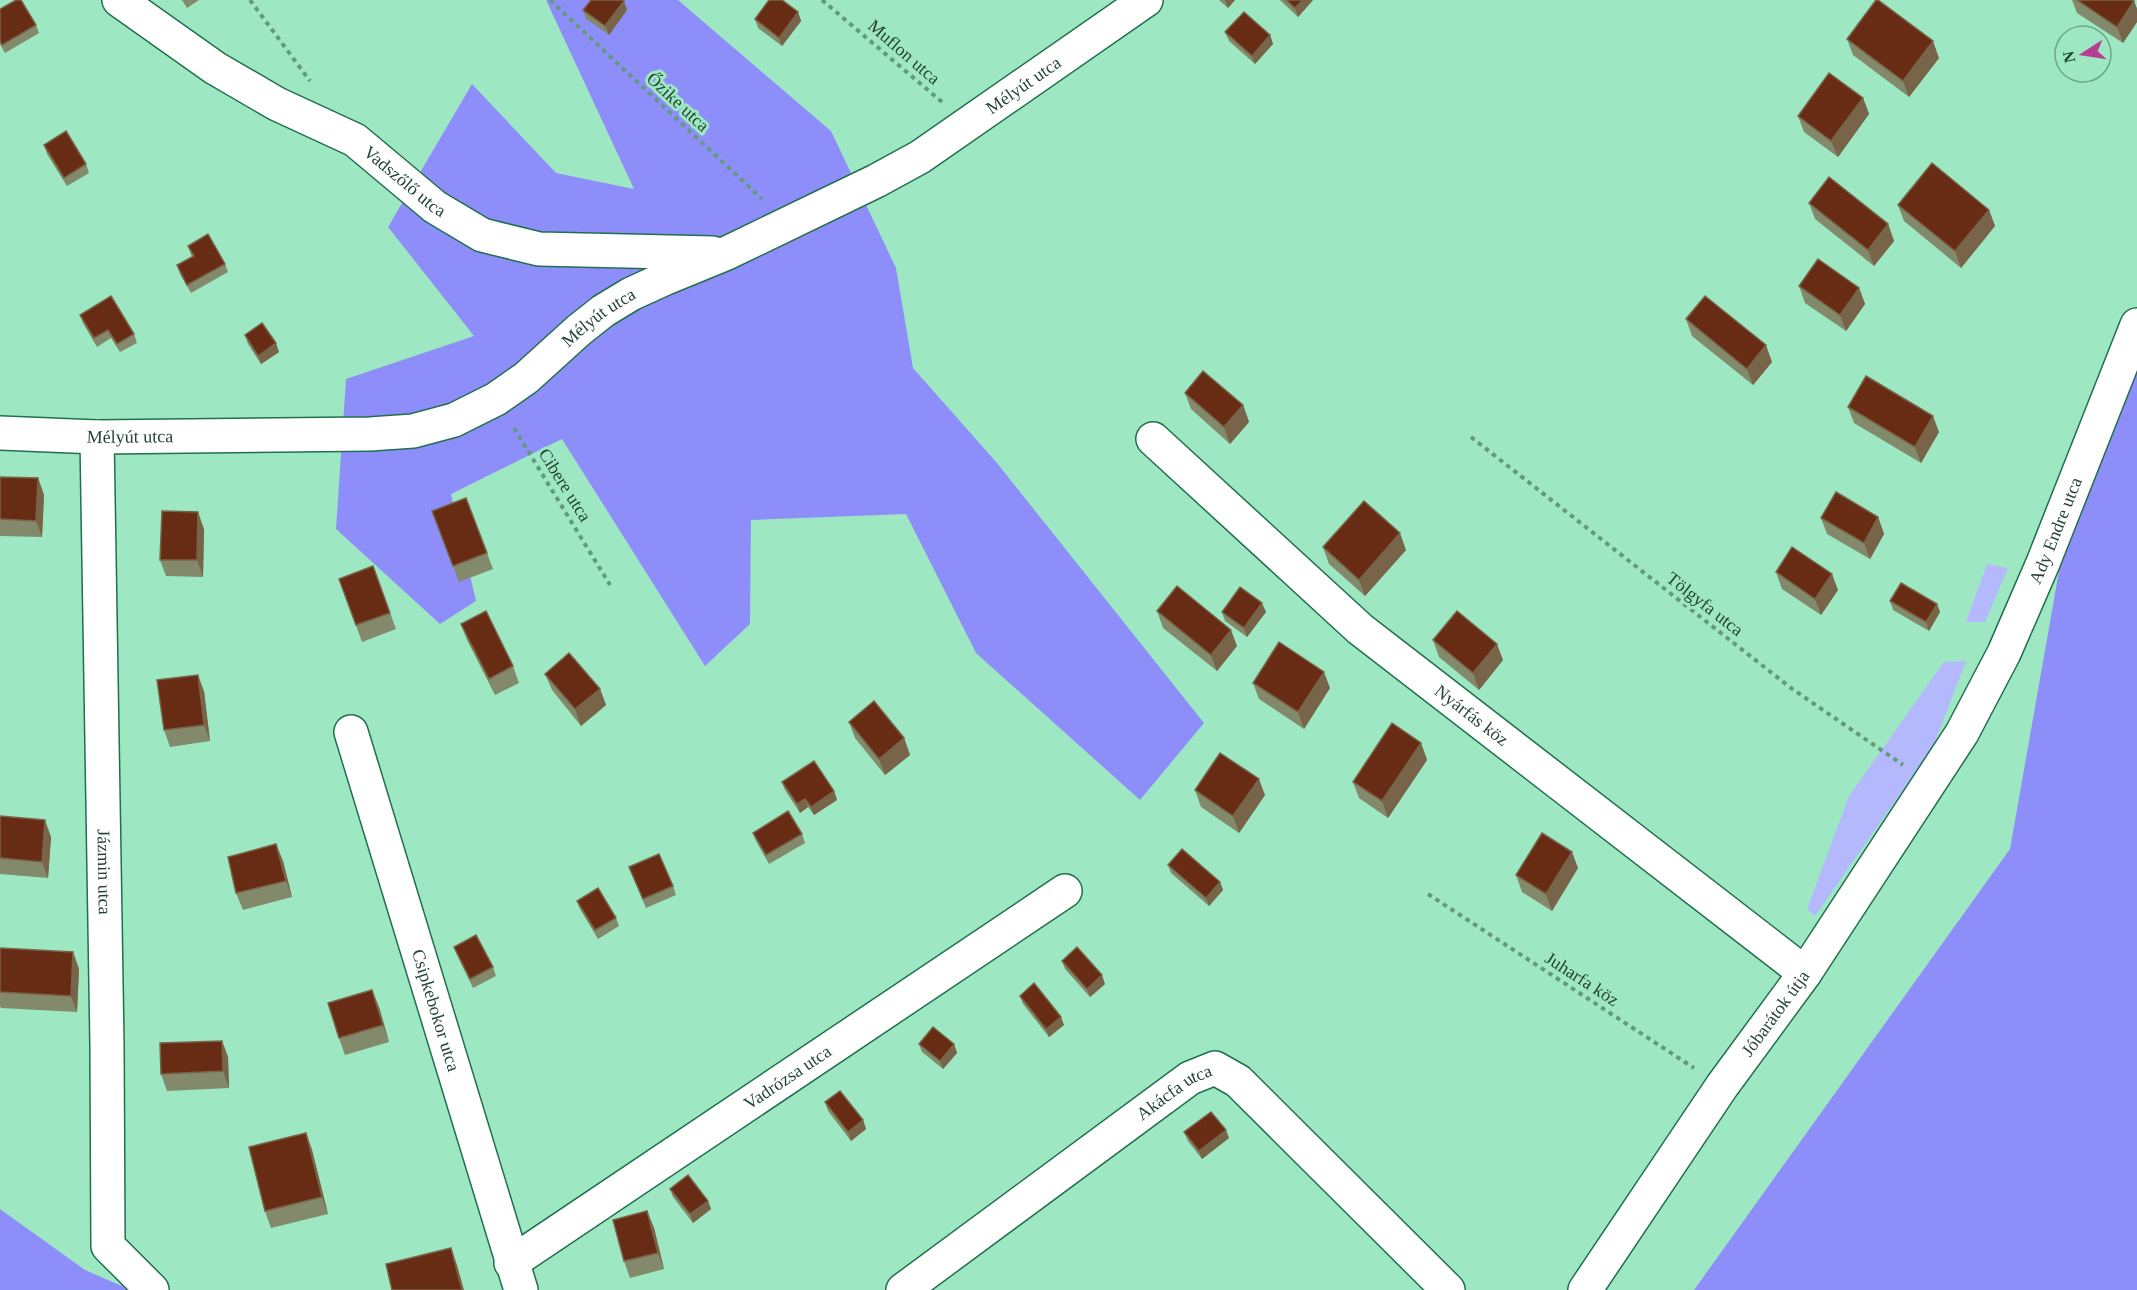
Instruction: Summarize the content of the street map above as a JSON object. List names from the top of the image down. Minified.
{"streets":{"street":["Mélyút utca","Vadszőlő utca","Ady Endre utca","Nyárfás köz","Jázmin utca","Csipkebokor utca","Jóbarátok útja","Vadrózsa utca","Akácfa utca"],"path":["Muflon utca","Őzike utca","Cibere utca","Tölgyfa utca","Juharfa köz"]},"crossings":[["Muflon utca","Mélyút utca"],["Mélyút utca","Őzike utca"],["Mélyút utca","Vadszőlő utca"],["Mélyút utca","Cibere utca"],["Mélyút utca","Jázmin utca"],["Ady Endre utca","Jóbarátok útja"],["Tölgyfa utca","Jóbarátok útja"],["Nyárfás köz","Jóbarátok útja"],["Juharfa köz","Jóbarátok útja"],["Csipkebokor utca","Vadrózsa utca"]],"north":"left"}
